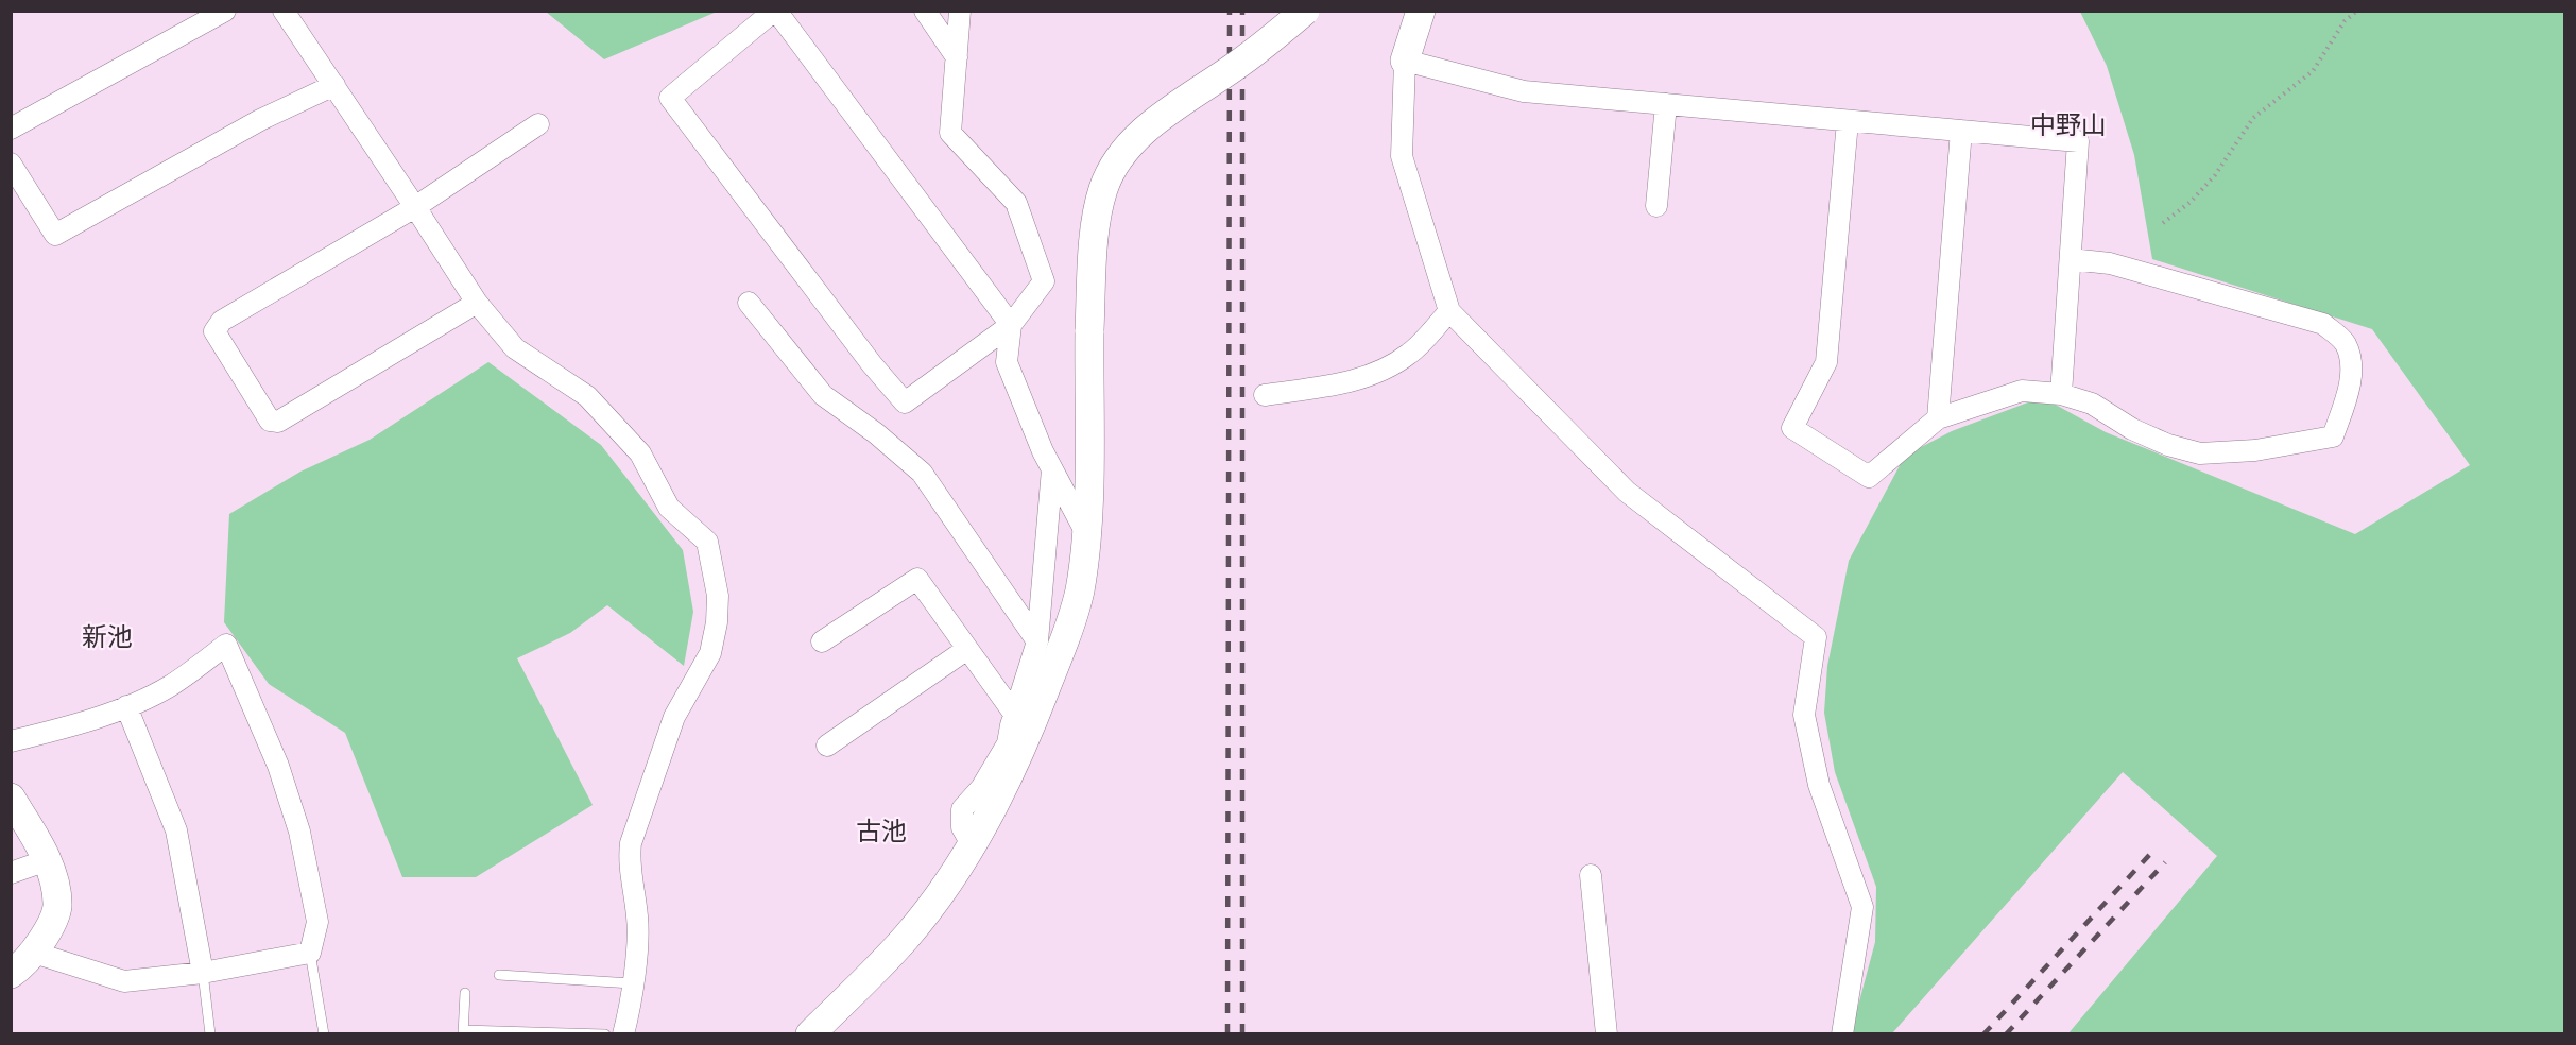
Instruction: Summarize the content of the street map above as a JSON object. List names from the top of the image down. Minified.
{"districts":["中野山","新池","古池"]}
